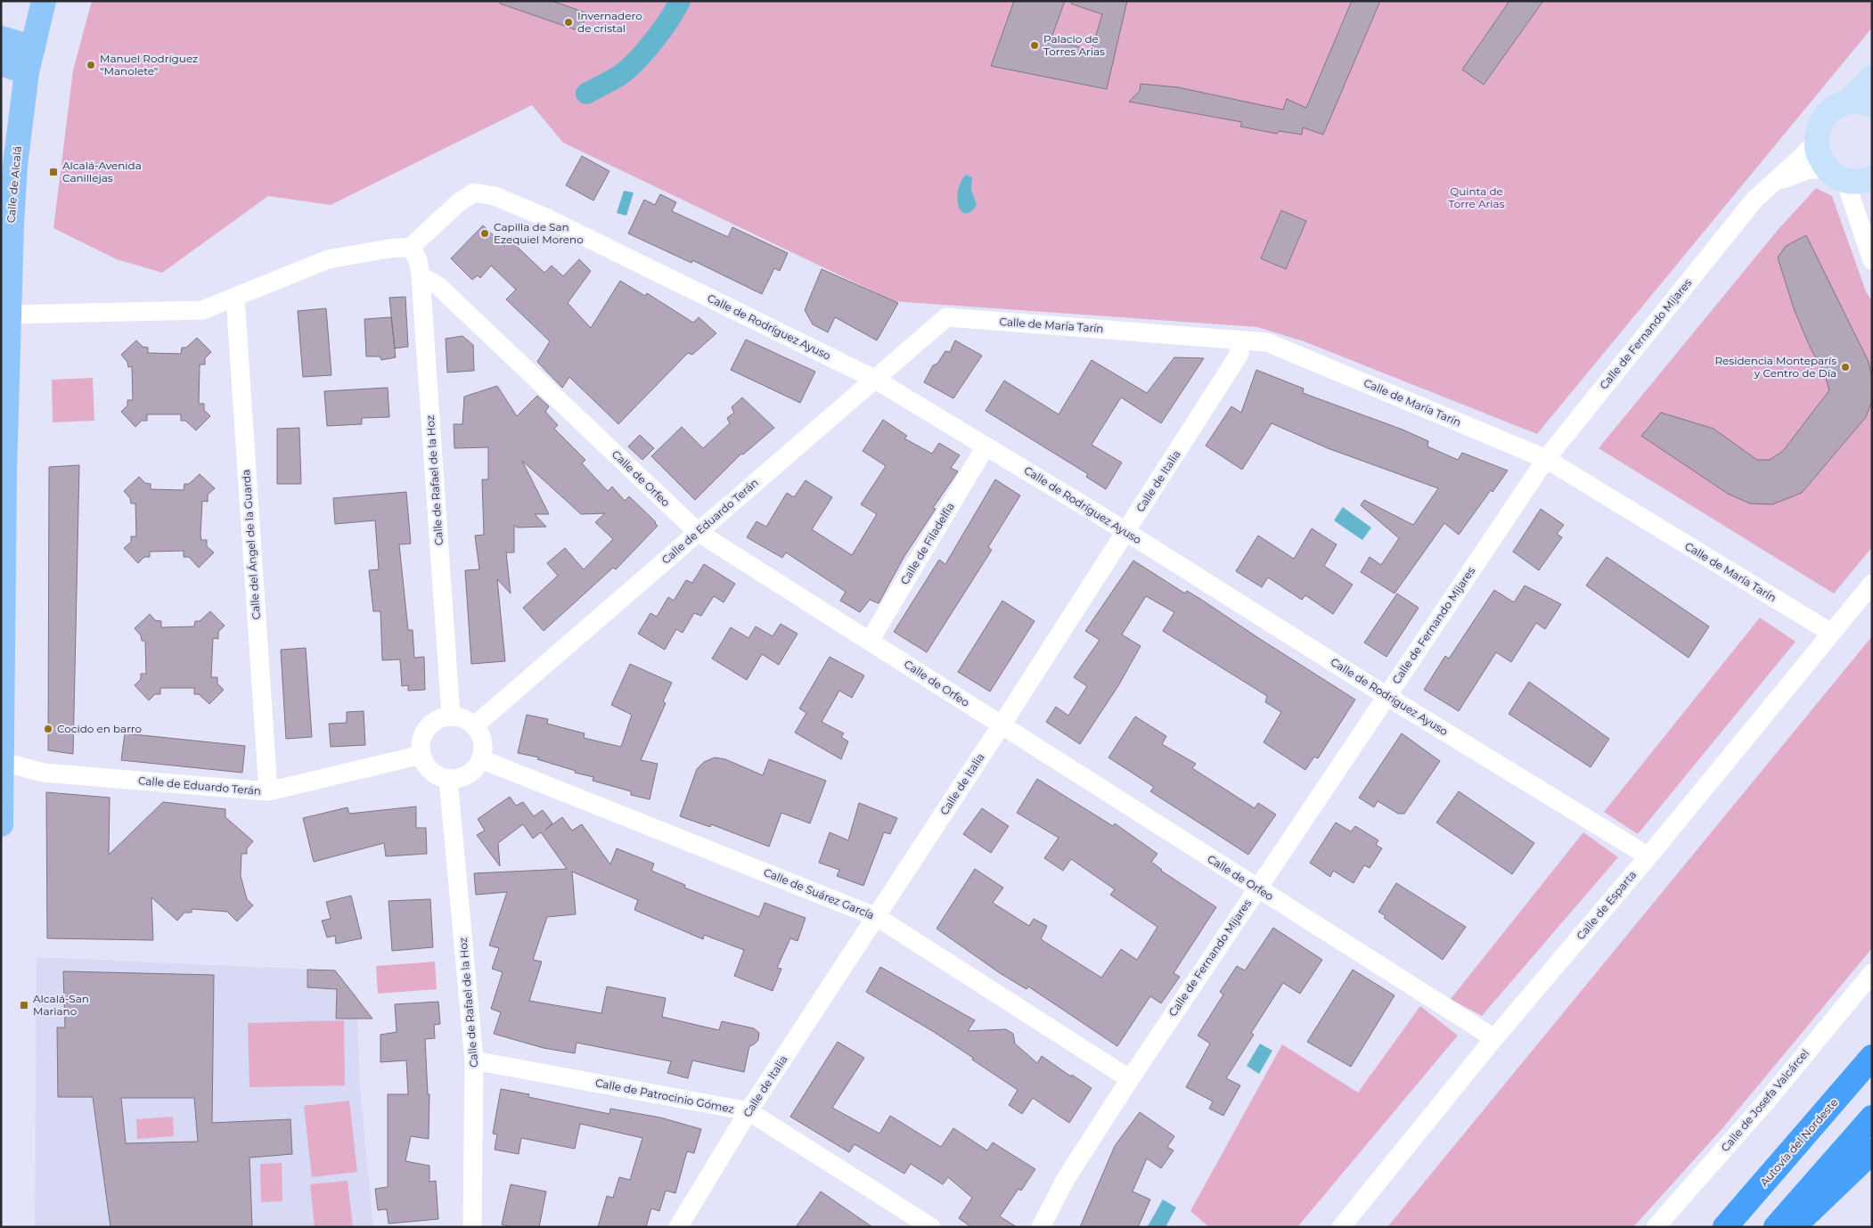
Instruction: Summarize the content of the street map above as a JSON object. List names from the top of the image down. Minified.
{"streets":{"highway":["Autovía del Nordeste"],"main road":["Calle de Alcalá"],"street":["Calle de María Tarín","Calle de Rodríguez Ayuso","Calle de Fernando Mijares","Calle de Orfeo","Calle de Rafael de la Hoz","Calle de Italia","Calle de Eduardo Terán","Calle de Filadelfia","Calle del Ángel de la Guarda","Calle de Suárez García","Calle de Esparta","Calle de Patrocinio Gómez","Calle de Josefa Valcárcel"]},"crossings":[["Calle de Alcalá","Calle de Eduardo Terán"],["Calle de María Tarín","Calle de Fernando Mijares"],["Calle de María Tarín","Calle de Italia"],["Calle de María Tarín","Calle de Eduardo Terán"],["Calle de María Tarín","Calle de Esparta"],["Calle de Rodríguez Ayuso","Calle de Fernando Mijares"],["Calle de Rodríguez Ayuso","Calle de Rafael de la Hoz"],["Calle de Rodríguez Ayuso","Calle de Italia"],["Calle de Rodríguez Ayuso","Calle de Eduardo Terán"],["Calle de Rodríguez Ayuso","Calle de Filadelfia"],["Calle de Rodríguez Ayuso","Calle de Esparta"],["Calle de Fernando Mijares","Calle de Orfeo"],["Calle de Fernando Mijares","Calle de Suárez García"],["Calle de Orfeo","Calle de Rafael de la Hoz"],["Calle de Orfeo","Calle de Italia"],["Calle de Orfeo","Calle de Eduardo Terán"],["Calle de Orfeo","Calle de Filadelfia"],["Calle de Orfeo","Calle de Esparta"],["Calle de Rafael de la Hoz","Calle de Eduardo Terán"],["Calle de Rafael de la Hoz","Calle de Suárez García"],["Calle de Rafael de la Hoz","Calle de Patrocinio Gómez"],["Calle de Italia","Calle de Suárez García"],["Calle de Italia","Calle de Patrocinio Gómez"],["Calle de Eduardo Terán","Calle del Ángel de la Guarda"],["Calle de Eduardo Terán","Calle de Suárez García"]],"parks":["Quinta de Torre Arias"],"places":{"other":["Invernadero de cristal","Palacio de Torres Arias","Manuel Rodríguez \"Manolete\"","Capilla de San Ezequiel Moreno","Residencia Monteparís y Centro de Día","Cocido en barro"],"transit":["Alcalá-Avenida Canillejas","Alcalá-San Mariano"]}}
